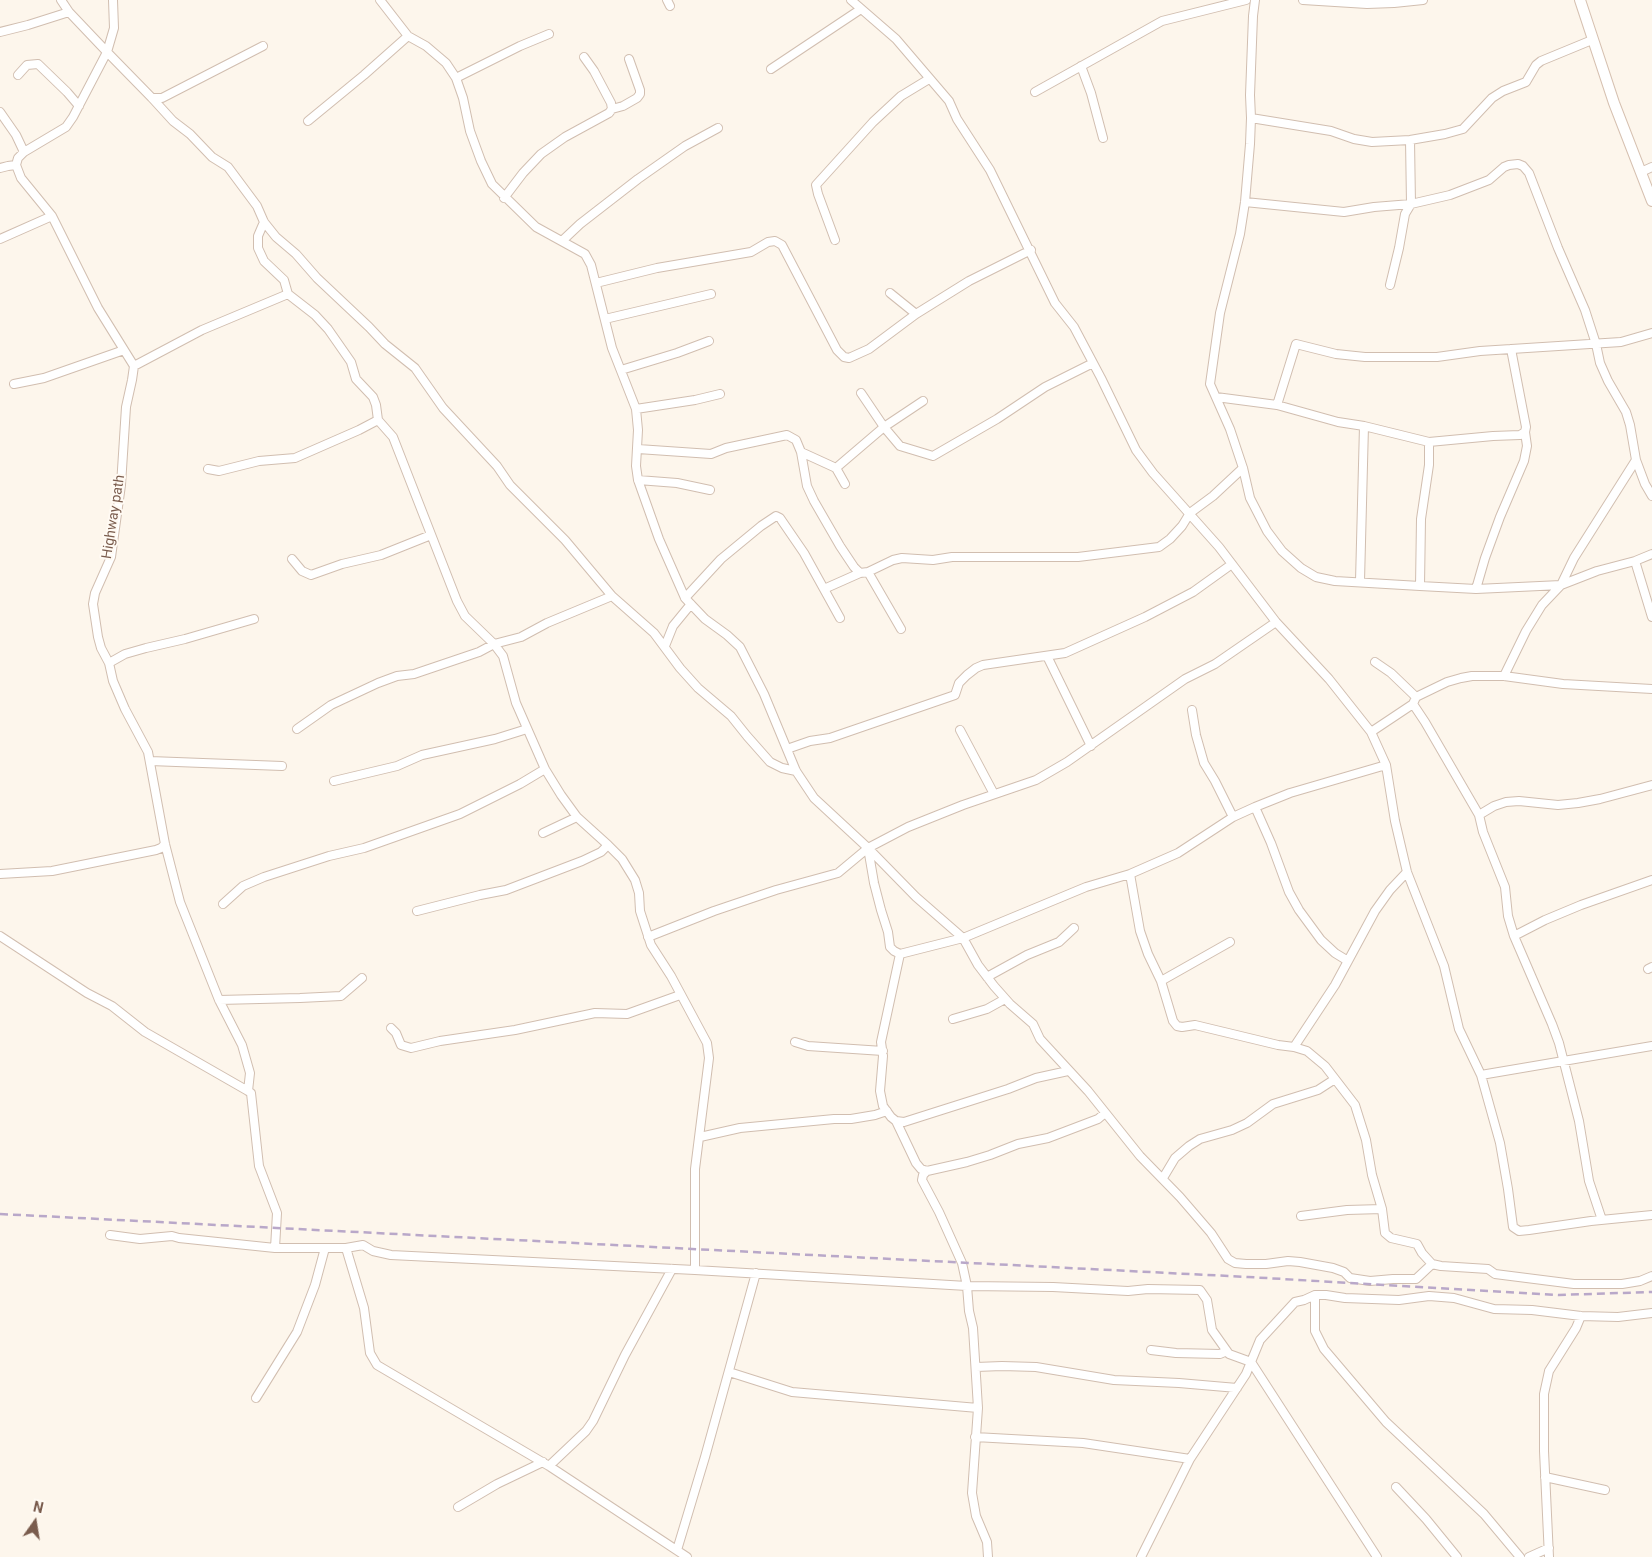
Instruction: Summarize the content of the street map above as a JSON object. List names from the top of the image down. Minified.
{"streets":{"street":["Highway path"]},"north":"top"}
